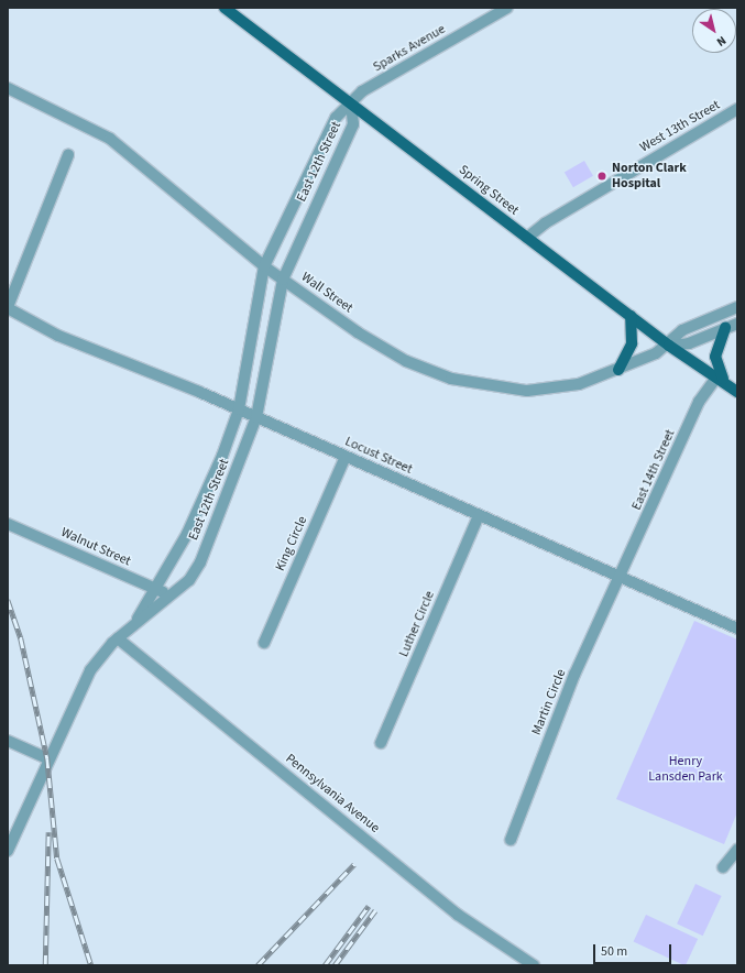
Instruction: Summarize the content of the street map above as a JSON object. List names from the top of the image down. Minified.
{"streets":{"main road":["Spring Street"],"street":["Sparks Avenue","West 13th Street","East 12th Street","Wall Street","Locust Street","East 14th Street","King Circle","Walnut Street","Luther Circle","Martin Circle","Pennsylvania Avenue"]},"crossings":[["Sparks Avenue","East 12th Street"],["Sparks Avenue","Spring Street"],["West 13th Street","Spring Street"],["East 12th Street","Spring Street"],["East 12th Street","Wall Street"],["East 12th Street","Locust Street"],["East 12th Street","Walnut Street"],["East 12th Street","Pennsylvania Avenue"],["Spring Street","Wall Street"],["Spring Street","East 14th Street"],["Locust Street","East 14th Street"],["Locust Street","King Circle"],["Locust Street","Luther Circle"],["Locust Street","Martin Circle"],["East 14th Street","Martin Circle"]],"parks":["Henry Lansden Park"],"places":["Norton Clark Hospital"],"scale_bar":"50 m","north":"bottom right"}
